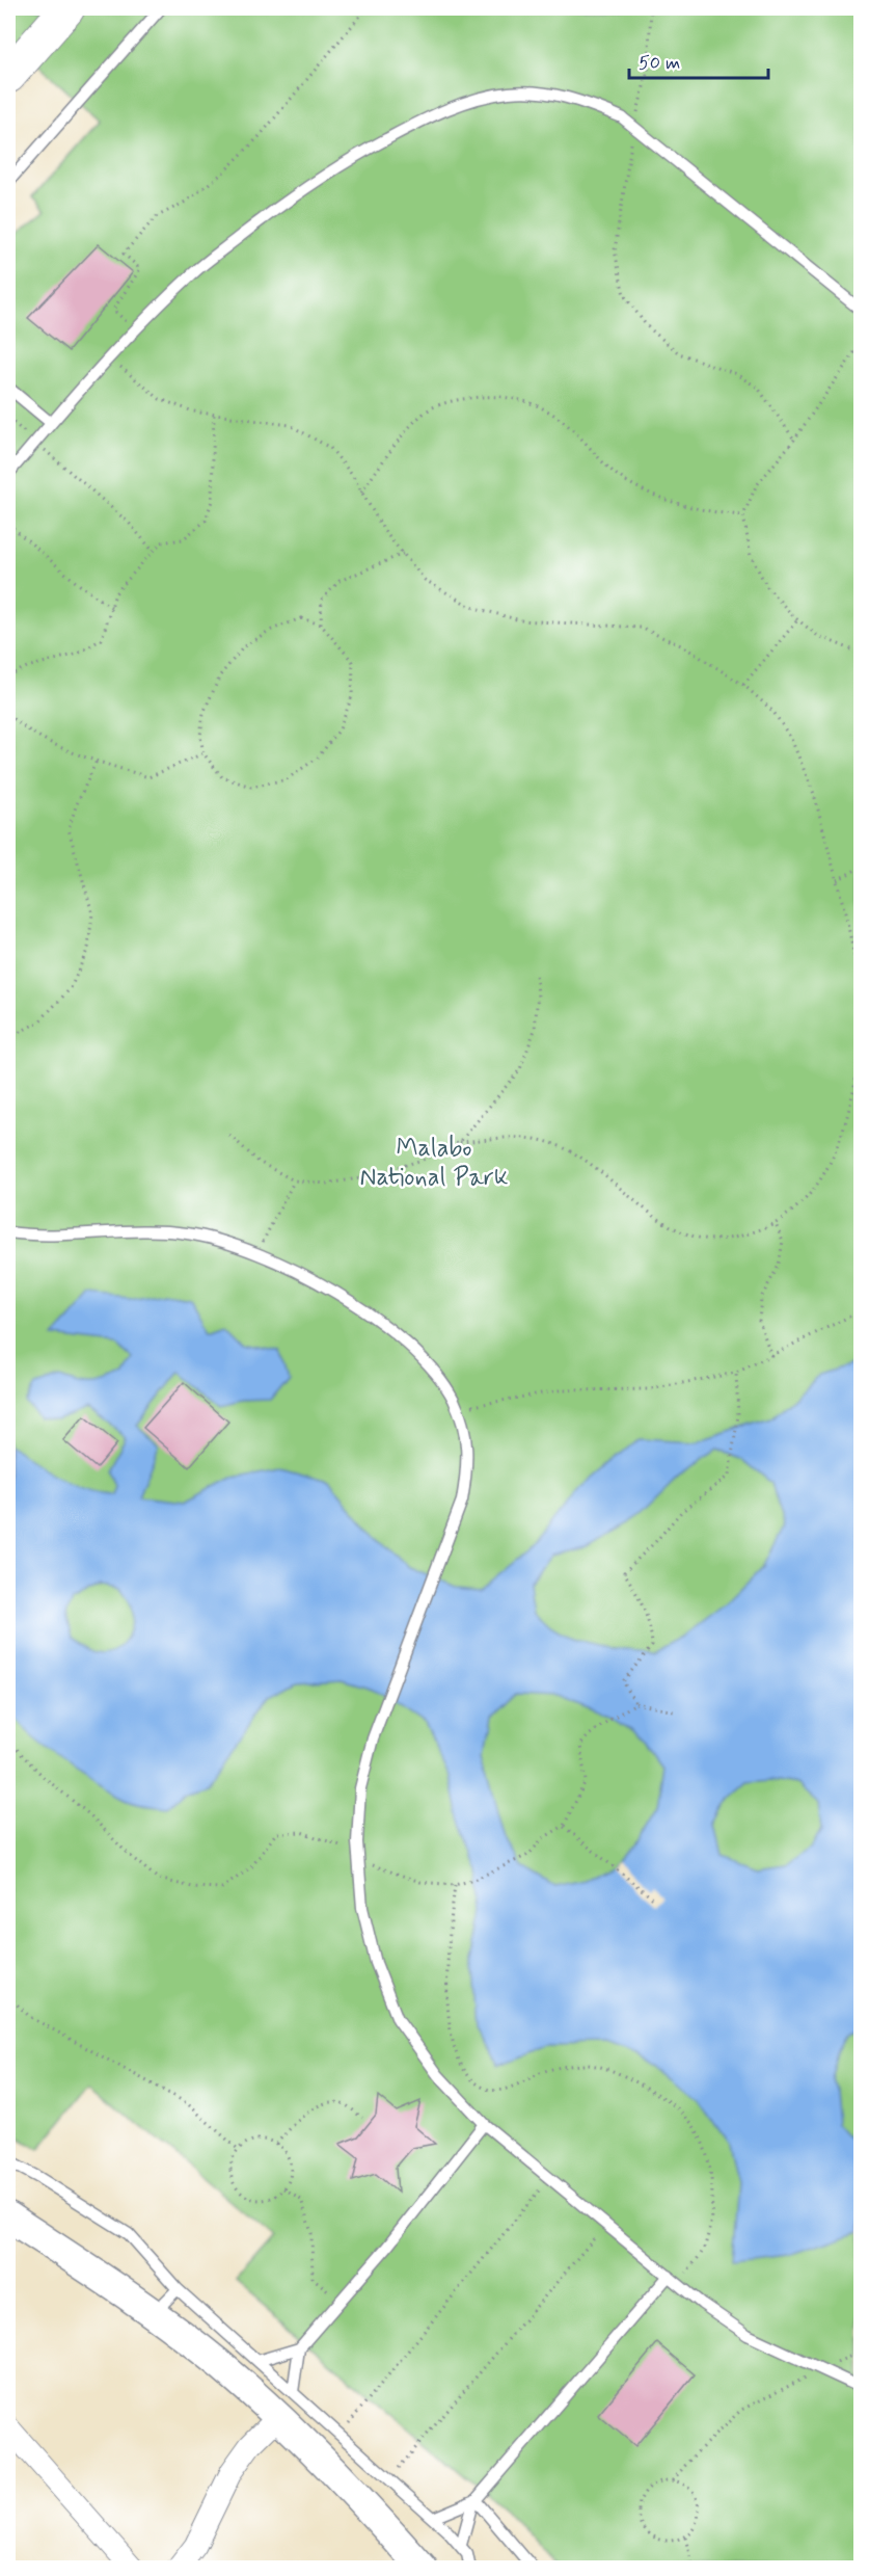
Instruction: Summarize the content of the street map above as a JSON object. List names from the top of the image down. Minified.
{"parks":["Malabo National Park"],"scale_bar":"50 m"}
